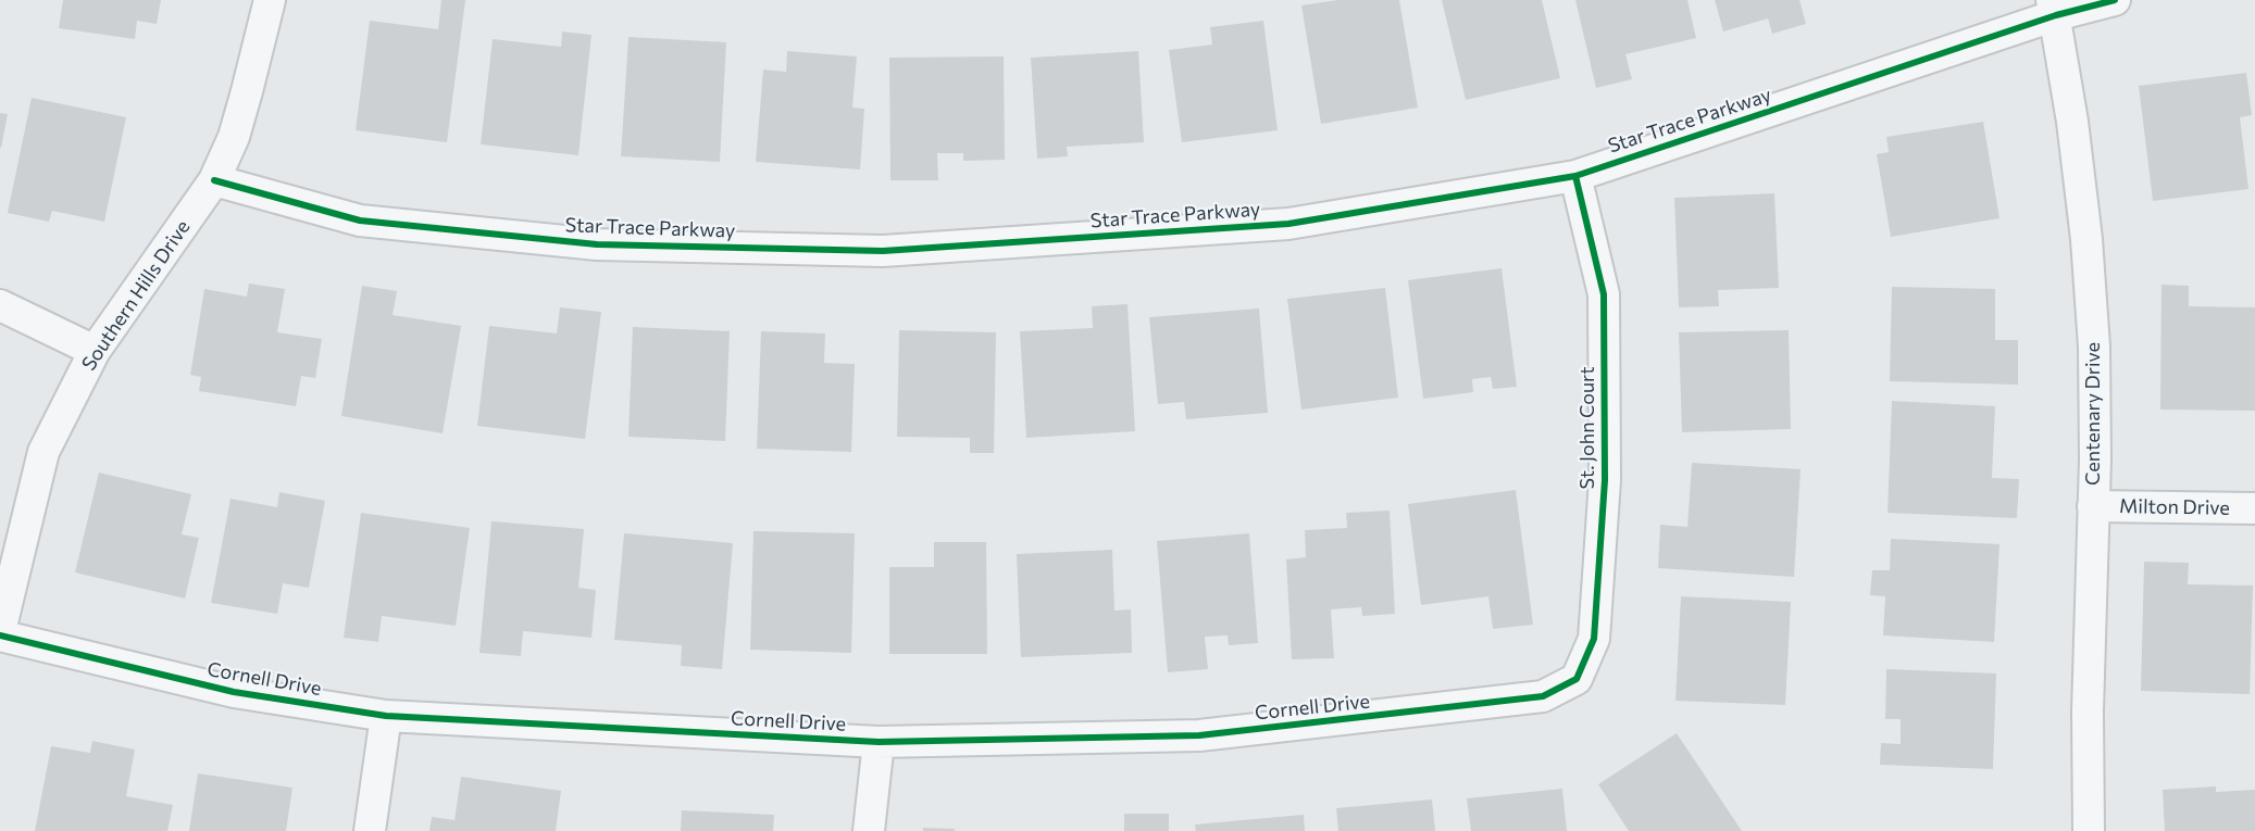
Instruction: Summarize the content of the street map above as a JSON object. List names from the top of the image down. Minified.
{"streets":{"street":["Star Trace Parkway","Southern Hills Drive","Centenary Drive","St. John Court","Milton Drive","Cornell Drive"]},"crossings":[["Star Trace Parkway","Southern Hills Drive"],["Star Trace Parkway","Centenary Drive"],["Star Trace Parkway","St. John Court"],["Southern Hills Drive","Cornell Drive"],["Centenary Drive","Milton Drive"],["St. John Court","Cornell Drive"]]}
